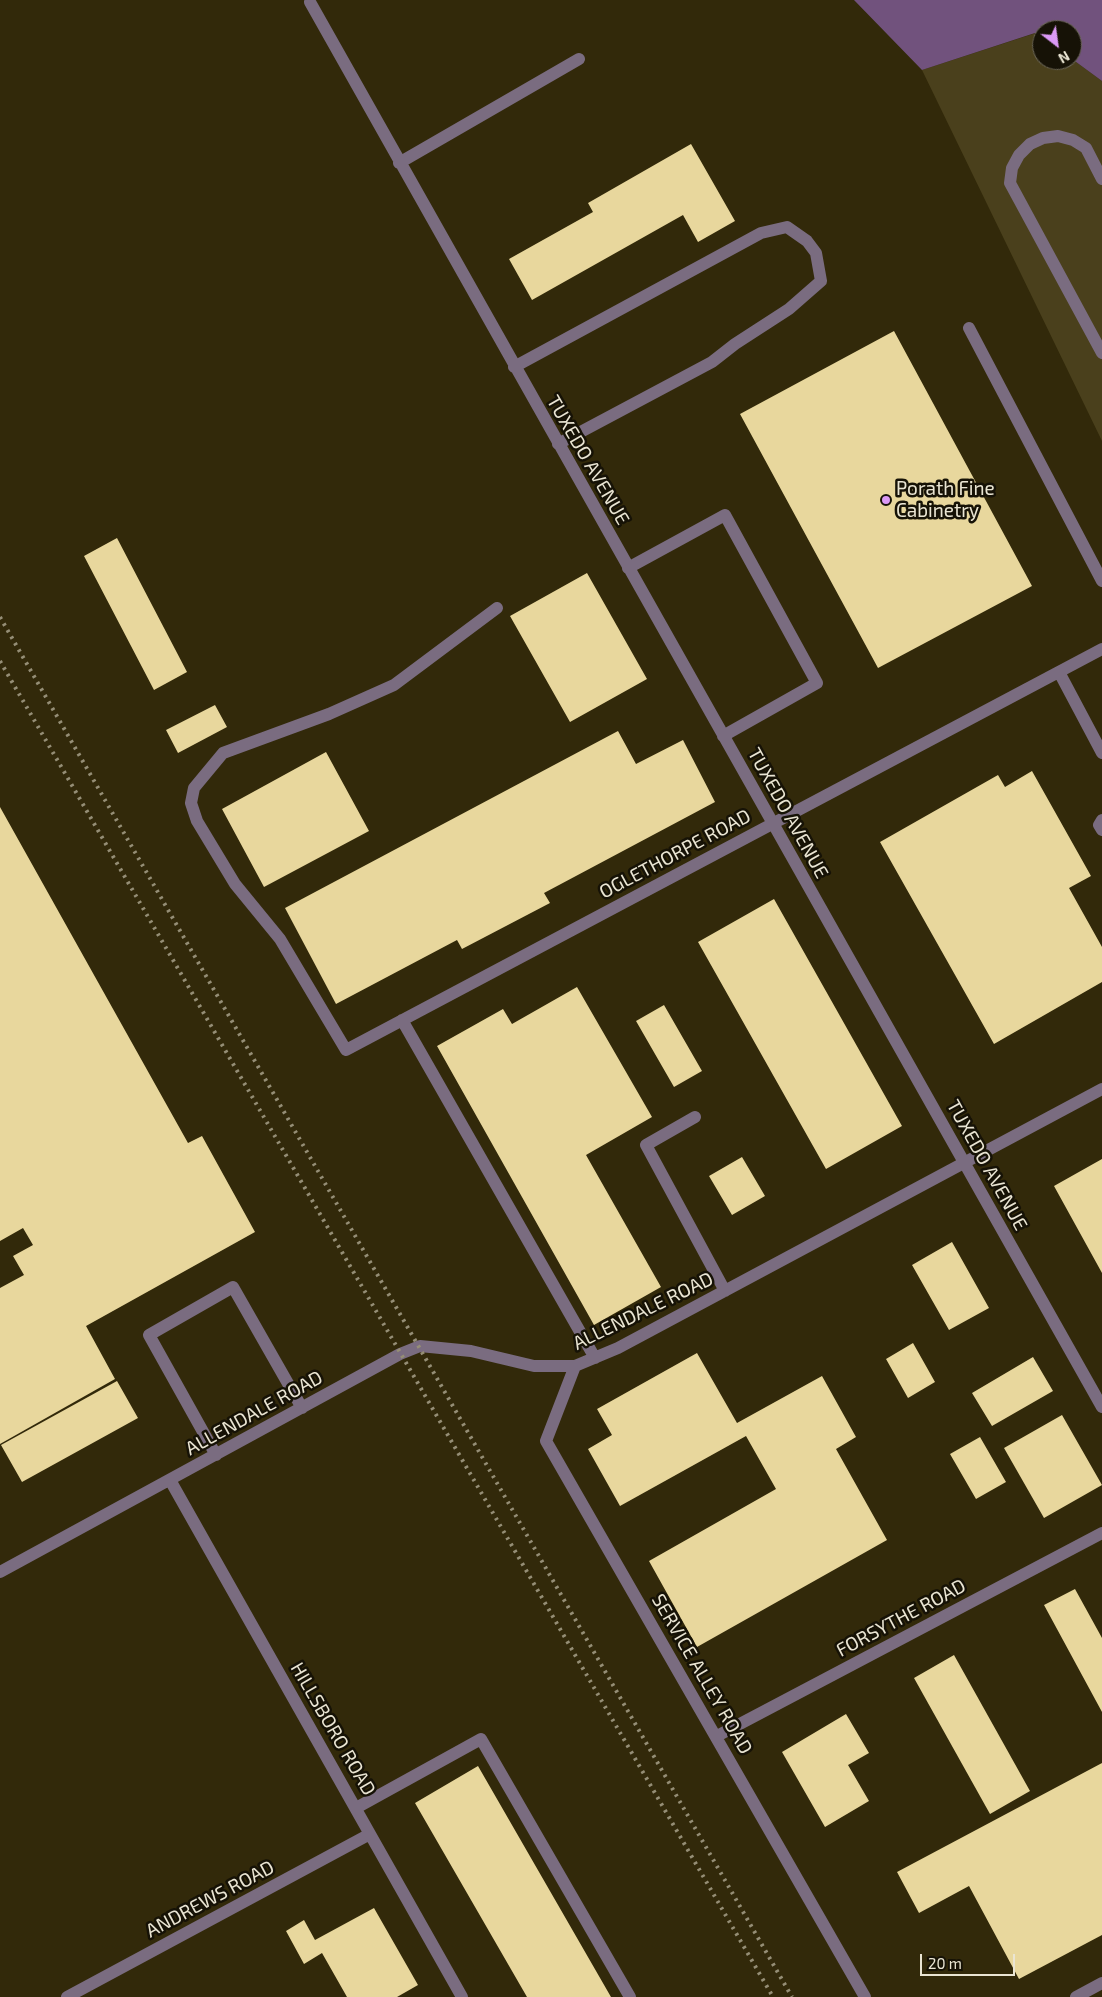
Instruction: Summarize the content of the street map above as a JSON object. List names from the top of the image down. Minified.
{"streets":{"street":["TUXEDO AVENUE","OGLETHORPE ROAD","ALLENDALE ROAD","FORSYTHE ROAD","SERVICE ALLEY ROAD","HILLSBORO ROAD","ANDREWS ROAD"]},"crossings":[["TUXEDO AVENUE","OGLETHORPE ROAD"],["TUXEDO AVENUE","ALLENDALE ROAD"],["ALLENDALE ROAD","SERVICE ALLEY ROAD"],["ALLENDALE ROAD","HILLSBORO ROAD"],["FORSYTHE ROAD","SERVICE ALLEY ROAD"],["HILLSBORO ROAD","ANDREWS ROAD"]],"places":["Porath Fine Cabinetry"],"scale_bar":"20 m","north":"bottom right"}
